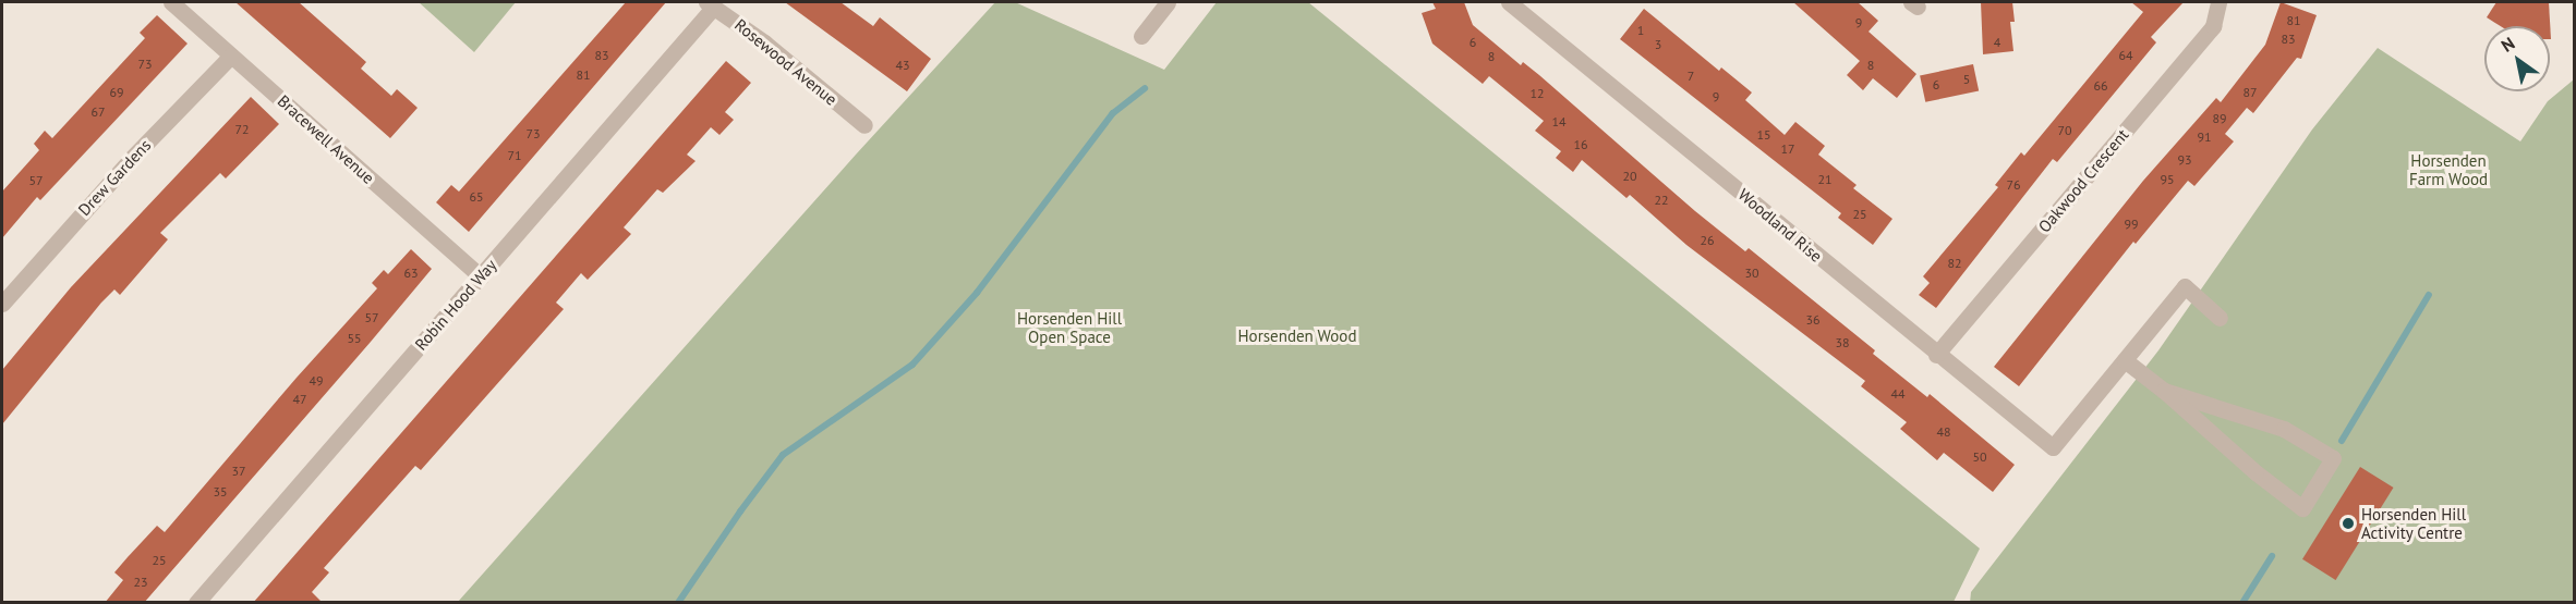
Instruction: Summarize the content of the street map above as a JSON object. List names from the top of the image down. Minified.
{"streets":{"street":["Rosewood Avenue","Bracewell Avenue","Drew Gardens","Oakwood Crescent","Woodland Rise","Robin Hood Way"]},"crossings":[["Rosewood Avenue","Robin Hood Way"],["Bracewell Avenue","Drew Gardens"],["Bracewell Avenue","Robin Hood Way"],["Oakwood Crescent","Woodland Rise"]],"parks":["Horsenden Farm Wood","Horsenden Hill Open Space","Horsenden Wood"],"places":["Horsenden Hill Activity Centre"],"house_numbers":["81","9","1","83","6","4","3","83","64","8","73","43","8","81","7","5","6","66","69","87","12","9","67","89","14","72","70","73","15","91","16","17","71","93","20","21","95","57","76","65","22","25","99","26","82","63","30","57","36","55","38","49","44","47","48","50","37","35","25","23"],"north":"top left"}
